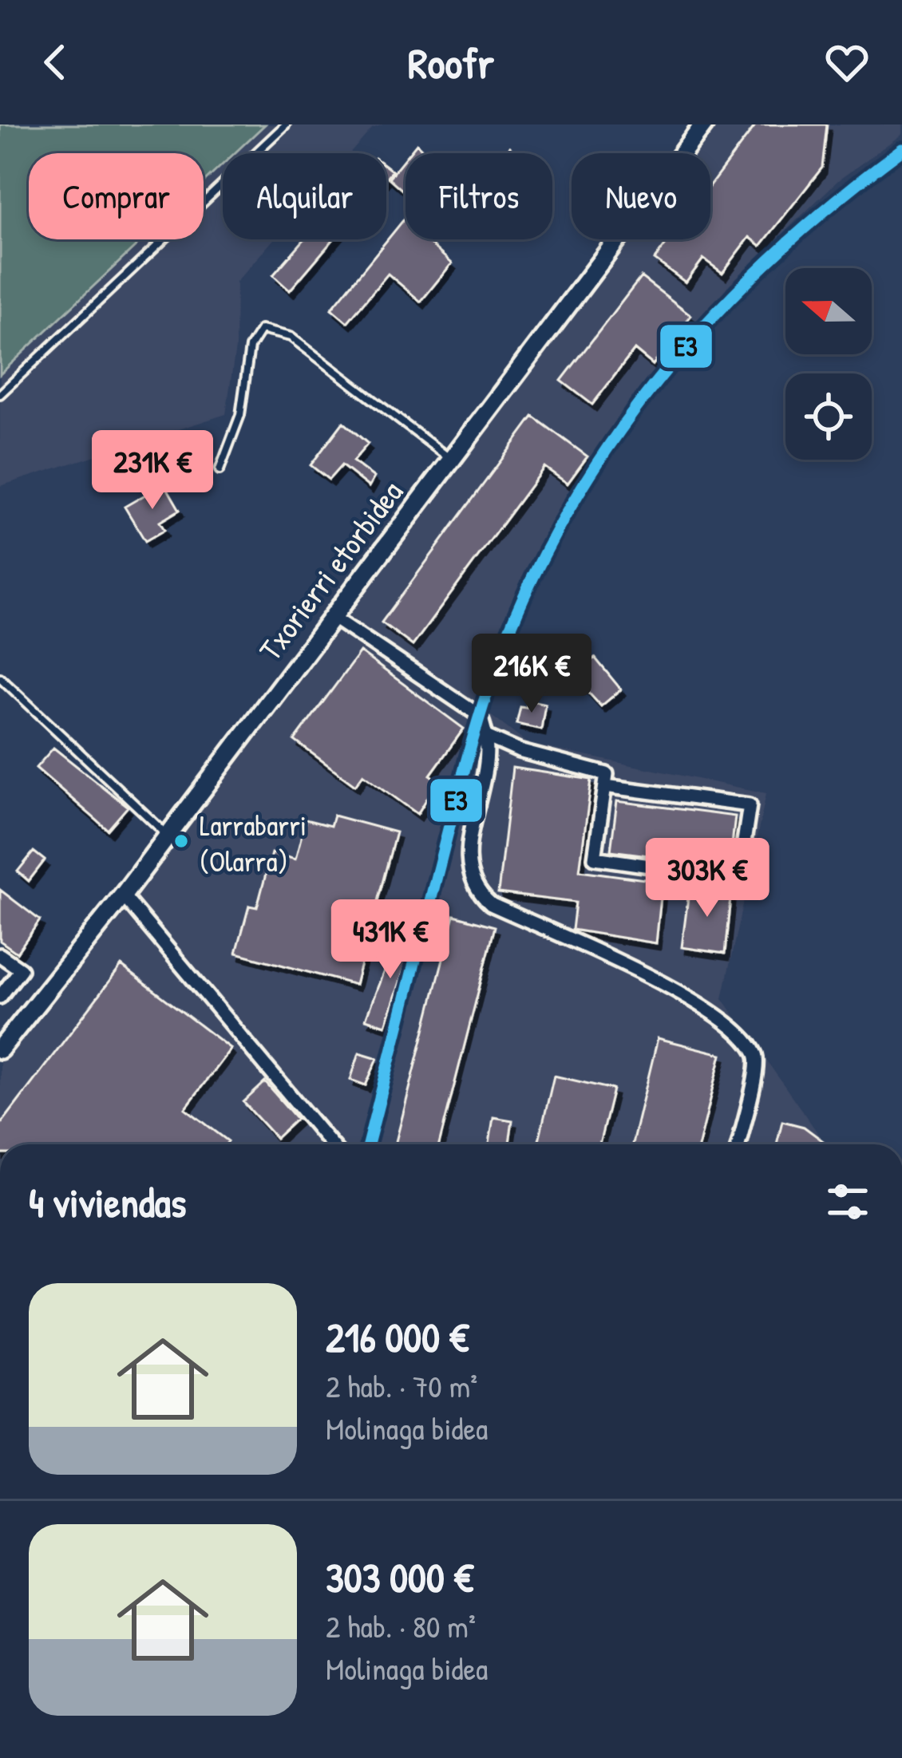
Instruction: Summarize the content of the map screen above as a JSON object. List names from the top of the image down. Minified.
{"streets":{"street":["Txorierri etorbidea"]},"places":["Larrabarri (Olarra)"],"lines":["transit line E3"],"north":"left","page":{"header":"Roofr","chip":["Comprar","Alquilar","Filtros","Nuevo"],"price":["231K €","216K €","303K €","431K €"],"heading":"4 viviendas","list":[{"name":"216 000 €","note":"2 hab. · 70 m² · Molinaga bidea"},{"name":"303 000 €","note":"2 hab. · 80 m² · Molinaga bidea"}]}}
